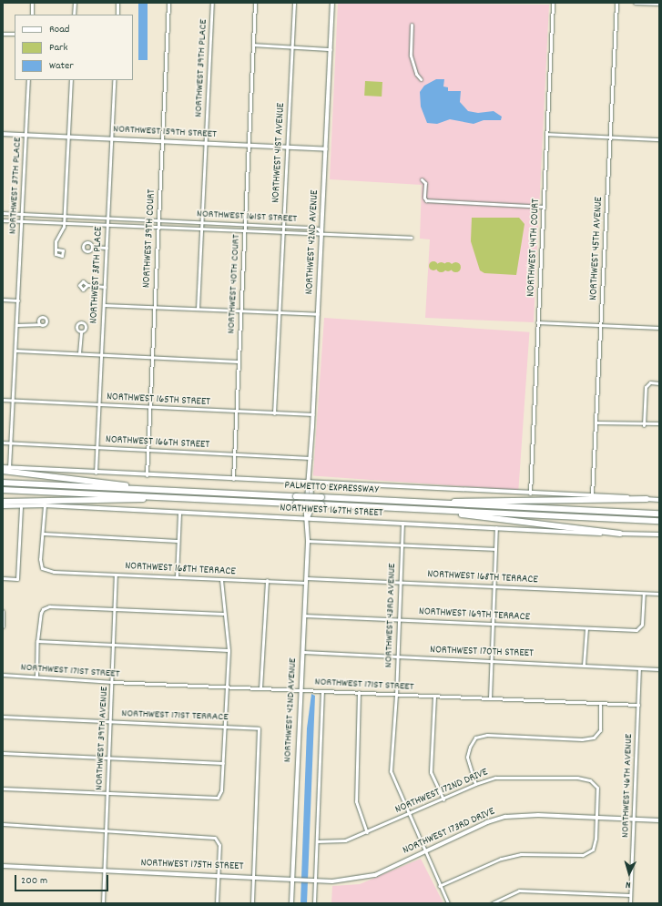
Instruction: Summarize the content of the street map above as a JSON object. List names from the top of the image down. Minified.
{"streets":{"highway":["PALMETTO EXPRESSWAY"],"street":["NORTHWEST 39TH PLACE","NORTHWEST 159TH STREET","NORTHWEST 41ST AVENUE","NORTHWEST 37TH PLACE","NORTHWEST 161ST STREET","NORTHWEST 39TH COURT","NORTHWEST 42ND AVENUE","NORTHWEST 44TH COURT","NORTHWEST 45TH AVENUE","NORTHWEST 38TH PLACE","NORTHWEST 40TH COURT","NORTHWEST 165TH STREET","NORTHWEST 166TH STREET","NORTHWEST 167TH STREET","NORTHWEST 168TH TERRACE","NORTHWEST 169TH TERRACE","NORTHWEST 43RD AVENUE","NORTHWEST 170TH STREET","NORTHWEST 171ST STREET","NORTHWEST 171ST TERRACE","NORTHWEST 39TH AVENUE","NORTHWEST 46TH AVENUE","NORTHWEST 172ND DRIVE","NORTHWEST 173RD DRIVE","NORTHWEST 175TH STREET"]},"crossings":[["NORTHWEST 39TH PLACE","NORTHWEST 159TH STREET"],["NORTHWEST 39TH PLACE","NORTHWEST 161ST STREET"],["NORTHWEST 159TH STREET","NORTHWEST 41ST AVENUE"],["NORTHWEST 159TH STREET","NORTHWEST 37TH PLACE"],["NORTHWEST 159TH STREET","NORTHWEST 39TH COURT"],["NORTHWEST 159TH STREET","NORTHWEST 42ND AVENUE"],["NORTHWEST 159TH STREET","NORTHWEST 38TH PLACE"],["NORTHWEST 159TH STREET","NORTHWEST 40TH COURT"],["NORTHWEST 41ST AVENUE","NORTHWEST 161ST STREET"],["NORTHWEST 41ST AVENUE","NORTHWEST 165TH STREET"],["NORTHWEST 37TH PLACE","NORTHWEST 161ST STREET"],["NORTHWEST 37TH PLACE","NORTHWEST 165TH STREET"],["NORTHWEST 37TH PLACE","NORTHWEST 166TH STREET"],["NORTHWEST 161ST STREET","NORTHWEST 39TH COURT"],["NORTHWEST 161ST STREET","NORTHWEST 42ND AVENUE"],["NORTHWEST 161ST STREET","NORTHWEST 38TH PLACE"],["NORTHWEST 161ST STREET","NORTHWEST 40TH COURT"],["NORTHWEST 39TH COURT","NORTHWEST 165TH STREET"],["NORTHWEST 39TH COURT","NORTHWEST 166TH STREET"],["NORTHWEST 42ND AVENUE","NORTHWEST 165TH STREET"],["NORTHWEST 42ND AVENUE","NORTHWEST 166TH STREET"],["NORTHWEST 42ND AVENUE","NORTHWEST 167TH STREET"],["NORTHWEST 42ND AVENUE","NORTHWEST 168TH TERRACE"],["NORTHWEST 42ND AVENUE","NORTHWEST 169TH TERRACE"],["NORTHWEST 42ND AVENUE","NORTHWEST 170TH STREET"],["NORTHWEST 42ND AVENUE","NORTHWEST 171ST STREET"],["NORTHWEST 42ND AVENUE","NORTHWEST 173RD DRIVE"],["NORTHWEST 42ND AVENUE","NORTHWEST 175TH STREET"],["NORTHWEST 38TH PLACE","NORTHWEST 165TH STREET"],["NORTHWEST 38TH PLACE","NORTHWEST 166TH STREET"],["NORTHWEST 40TH COURT","NORTHWEST 165TH STREET"],["NORTHWEST 40TH COURT","NORTHWEST 166TH STREET"],["NORTHWEST 167TH STREET","NORTHWEST 43RD AVENUE"],["NORTHWEST 168TH TERRACE","NORTHWEST 169TH TERRACE"],["NORTHWEST 168TH TERRACE","NORTHWEST 43RD AVENUE"],["NORTHWEST 168TH TERRACE","NORTHWEST 39TH AVENUE"],["NORTHWEST 169TH TERRACE","NORTHWEST 43RD AVENUE"],["NORTHWEST 43RD AVENUE","NORTHWEST 170TH STREET"],["NORTHWEST 43RD AVENUE","NORTHWEST 171ST STREET"],["NORTHWEST 43RD AVENUE","NORTHWEST 172ND DRIVE"],["NORTHWEST 43RD AVENUE","NORTHWEST 173RD DRIVE"],["NORTHWEST 170TH STREET","NORTHWEST 46TH AVENUE"],["NORTHWEST 171ST STREET","NORTHWEST 39TH AVENUE"],["NORTHWEST 171ST STREET","NORTHWEST 46TH AVENUE"],["NORTHWEST 171ST TERRACE","NORTHWEST 39TH AVENUE"],["NORTHWEST 171ST TERRACE","NORTHWEST 175TH STREET"],["NORTHWEST 39TH AVENUE","NORTHWEST 175TH STREET"],["NORTHWEST 46TH AVENUE","NORTHWEST 173RD DRIVE"],["NORTHWEST 172ND DRIVE","NORTHWEST 173RD DRIVE"],["NORTHWEST 173RD DRIVE","NORTHWEST 175TH STREET"]],"legend":["Road","Park","Water"],"scale_bar":"200 m","north":"bottom"}
